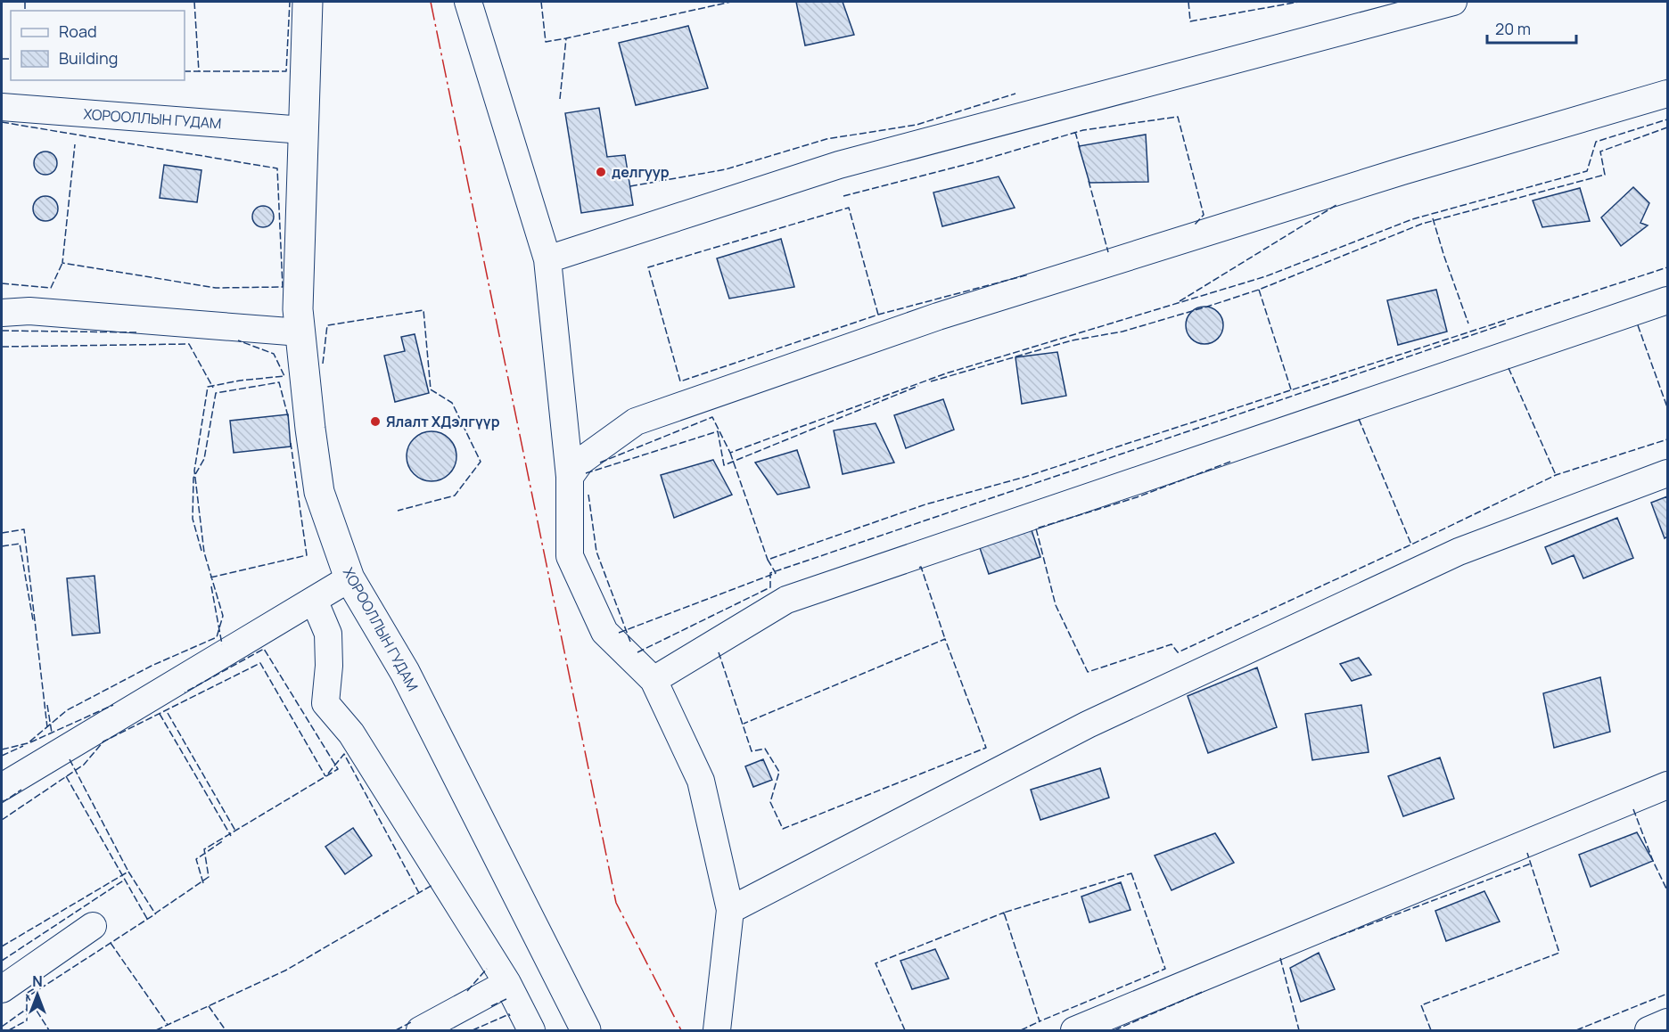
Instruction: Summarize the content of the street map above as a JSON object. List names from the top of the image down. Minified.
{"streets":{"main road":["ХОРООЛЛЫН ГУДАМ"]},"places":["делгуур","Ялалт ХДэлгүүр"],"legend":["Road","Building"],"scale_bar":"20 m","north":"top"}
